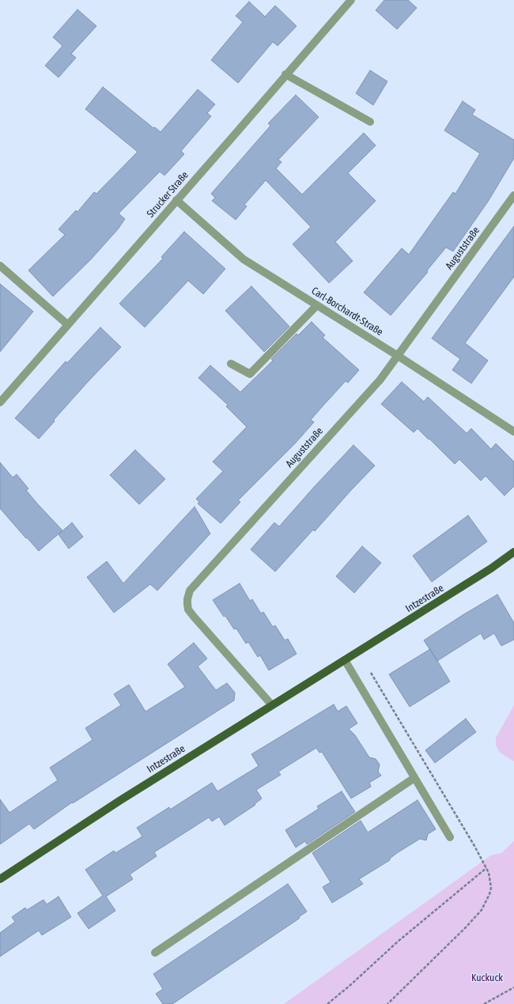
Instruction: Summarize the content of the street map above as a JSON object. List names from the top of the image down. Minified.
{"streets":{"main road":["Intzestraße"],"street":["Strucker Straße","Auguststraße","Carl-Borchardt-Straße"]},"crossings":[["Strucker Straße","Carl-Borchardt-Straße"],["Auguststraße","Carl-Borchardt-Straße"],["Auguststraße","Intzestraße"]],"parks":["Kuckuck"]}
